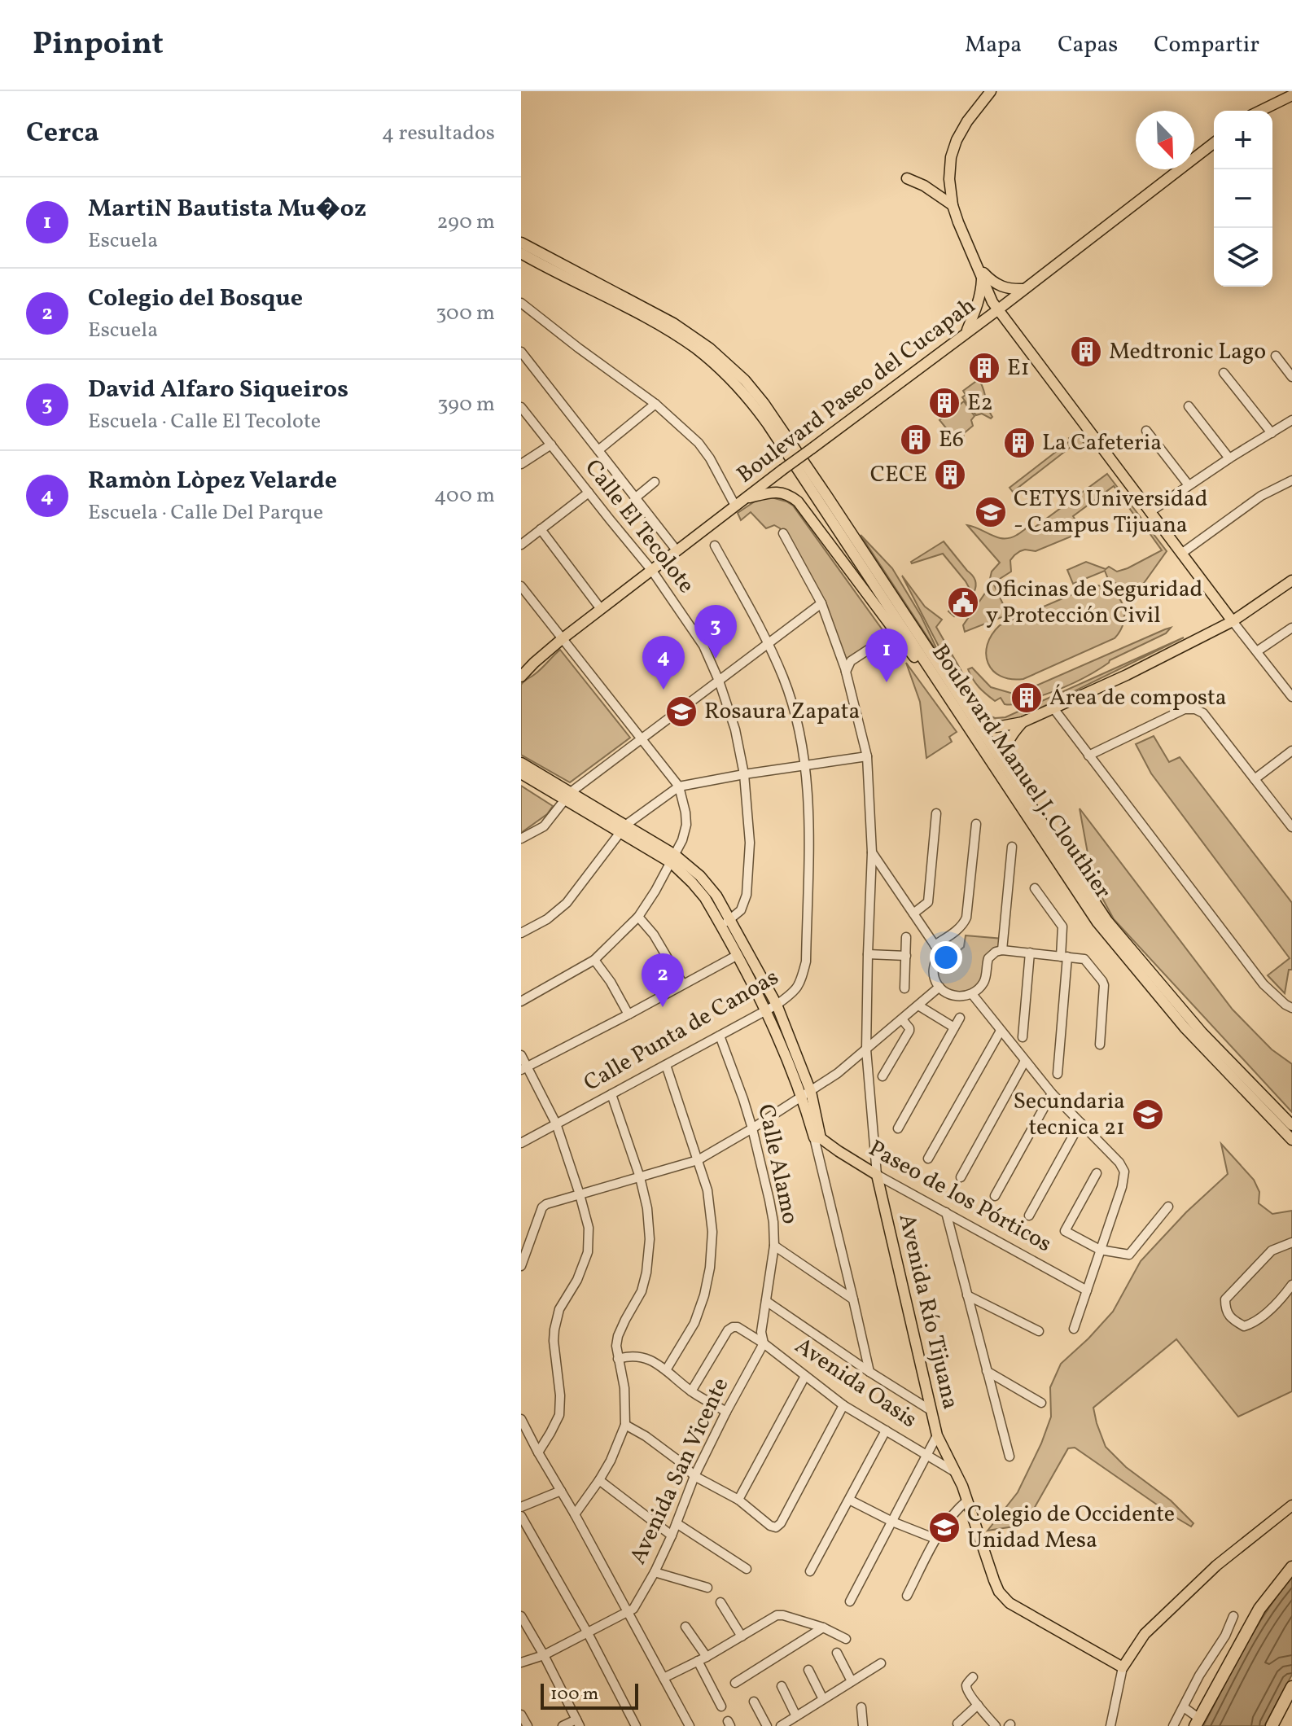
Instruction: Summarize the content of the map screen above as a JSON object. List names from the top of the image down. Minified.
{"streets":{"main road":["Boulevard Paseo del Cucapah","Boulevard Manuel J. Clouthier","Paseo de los Pórticos","Avenida Río Tijuana","Avenida Oasis"],"street":["Calle El Tecolote","Calle Punta de Canoas","Calle Alamo","Avenida San Vicente"]},"crossings":[["Boulevard Paseo del Cucapah","Calle El Tecolote"],["Calle Punta de Canoas","Calle Alamo"],["Calle Alamo","Avenida Oasis"],["Calle Alamo","Avenida San Vicente"],["Paseo de los Pórticos","Avenida Río Tijuana"],["Avenida Río Tijuana","Avenida Oasis"],["Avenida Oasis","Avenida San Vicente"]],"places":{"building":["Medtronic Lago","E1","E2","E6","La Cafeteria","CECE","Área de composta"],"school or university":["CETYS Universidad - Campus Tijuana","Rosaura Zapata","Secundaria tecnica 21","Colegio de Occidente Unidad Mesa"],"public building":["Oficinas de Seguridad y Protección Civil"]},"scale_bar":"100 m","north":"bottom right","page":{"header":"Pinpoint","nav":["Mapa","Capas","Compartir"],"heading":["Cerca","4 resultados"],"map_buttons":["+","−"],"list":[{"mark":"1","name":"MartiN Bautista Mu�oz","note":"Escuela","value":"290 m"},{"mark":"2","name":"Colegio del Bosque","note":"Escuela","value":"300 m"},{"mark":"3","name":"David Alfaro Siqueiros","note":"Escuela · Calle El Tecolote","value":"390 m"},{"mark":"4","name":"Ramòn Lòpez Velarde","note":"Escuela · Calle Del Parque","value":"400 m"}],"pins":["3","1","4","2"],"scale":"100 m"}}
